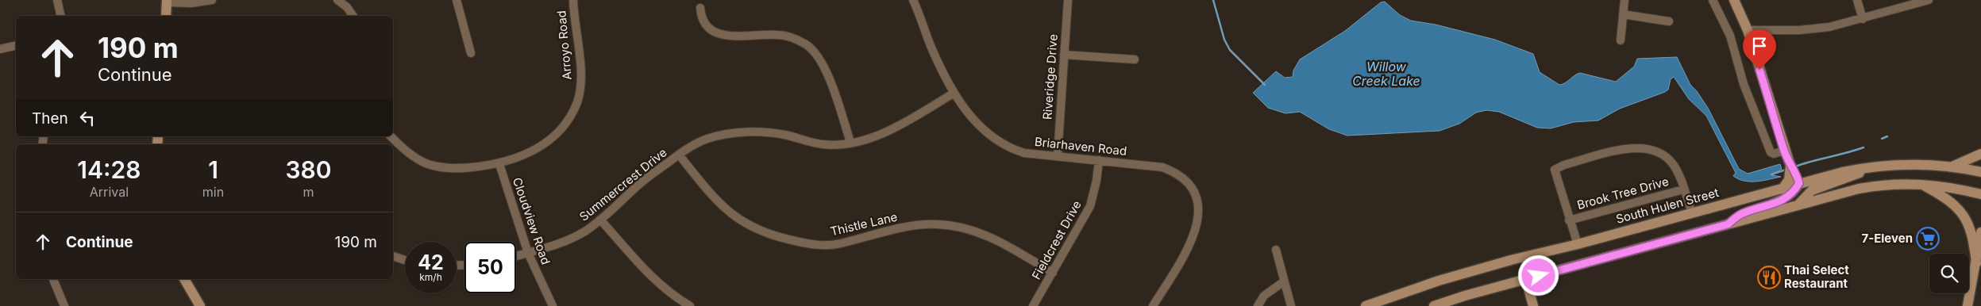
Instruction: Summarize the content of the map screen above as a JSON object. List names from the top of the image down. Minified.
{"streets":{"main road":["South Hulen Street"],"street":["Arroyo Road","Riveridge Drive","Briarhaven Road","Summercrest Drive","Brook Tree Drive","Cloudview Road","Thistle Lane","Fieldcrest Drive"]},"crossings":[["Arroyo Road","Cloudview Road"],["Riveridge Drive","Briarhaven Road"],["Briarhaven Road","Summercrest Drive"],["Briarhaven Road","Fieldcrest Drive"],["Summercrest Drive","Cloudview Road"],["Summercrest Drive","Thistle Lane"],["Thistle Lane","Fieldcrest Drive"]],"water":["Willow Creek Lake"],"places":{"supermarket":["7-Eleven"],"restaurant":["Thai Select Restaurant"]},"page":{"turn":["190 m","Continue"],"then":"Then","eta":["14:28","Arrival","1","min","380","m"],"list":[{"name":"Continue","value":"190 m"}],"speed":"42 km/h","limit":"50"}}
